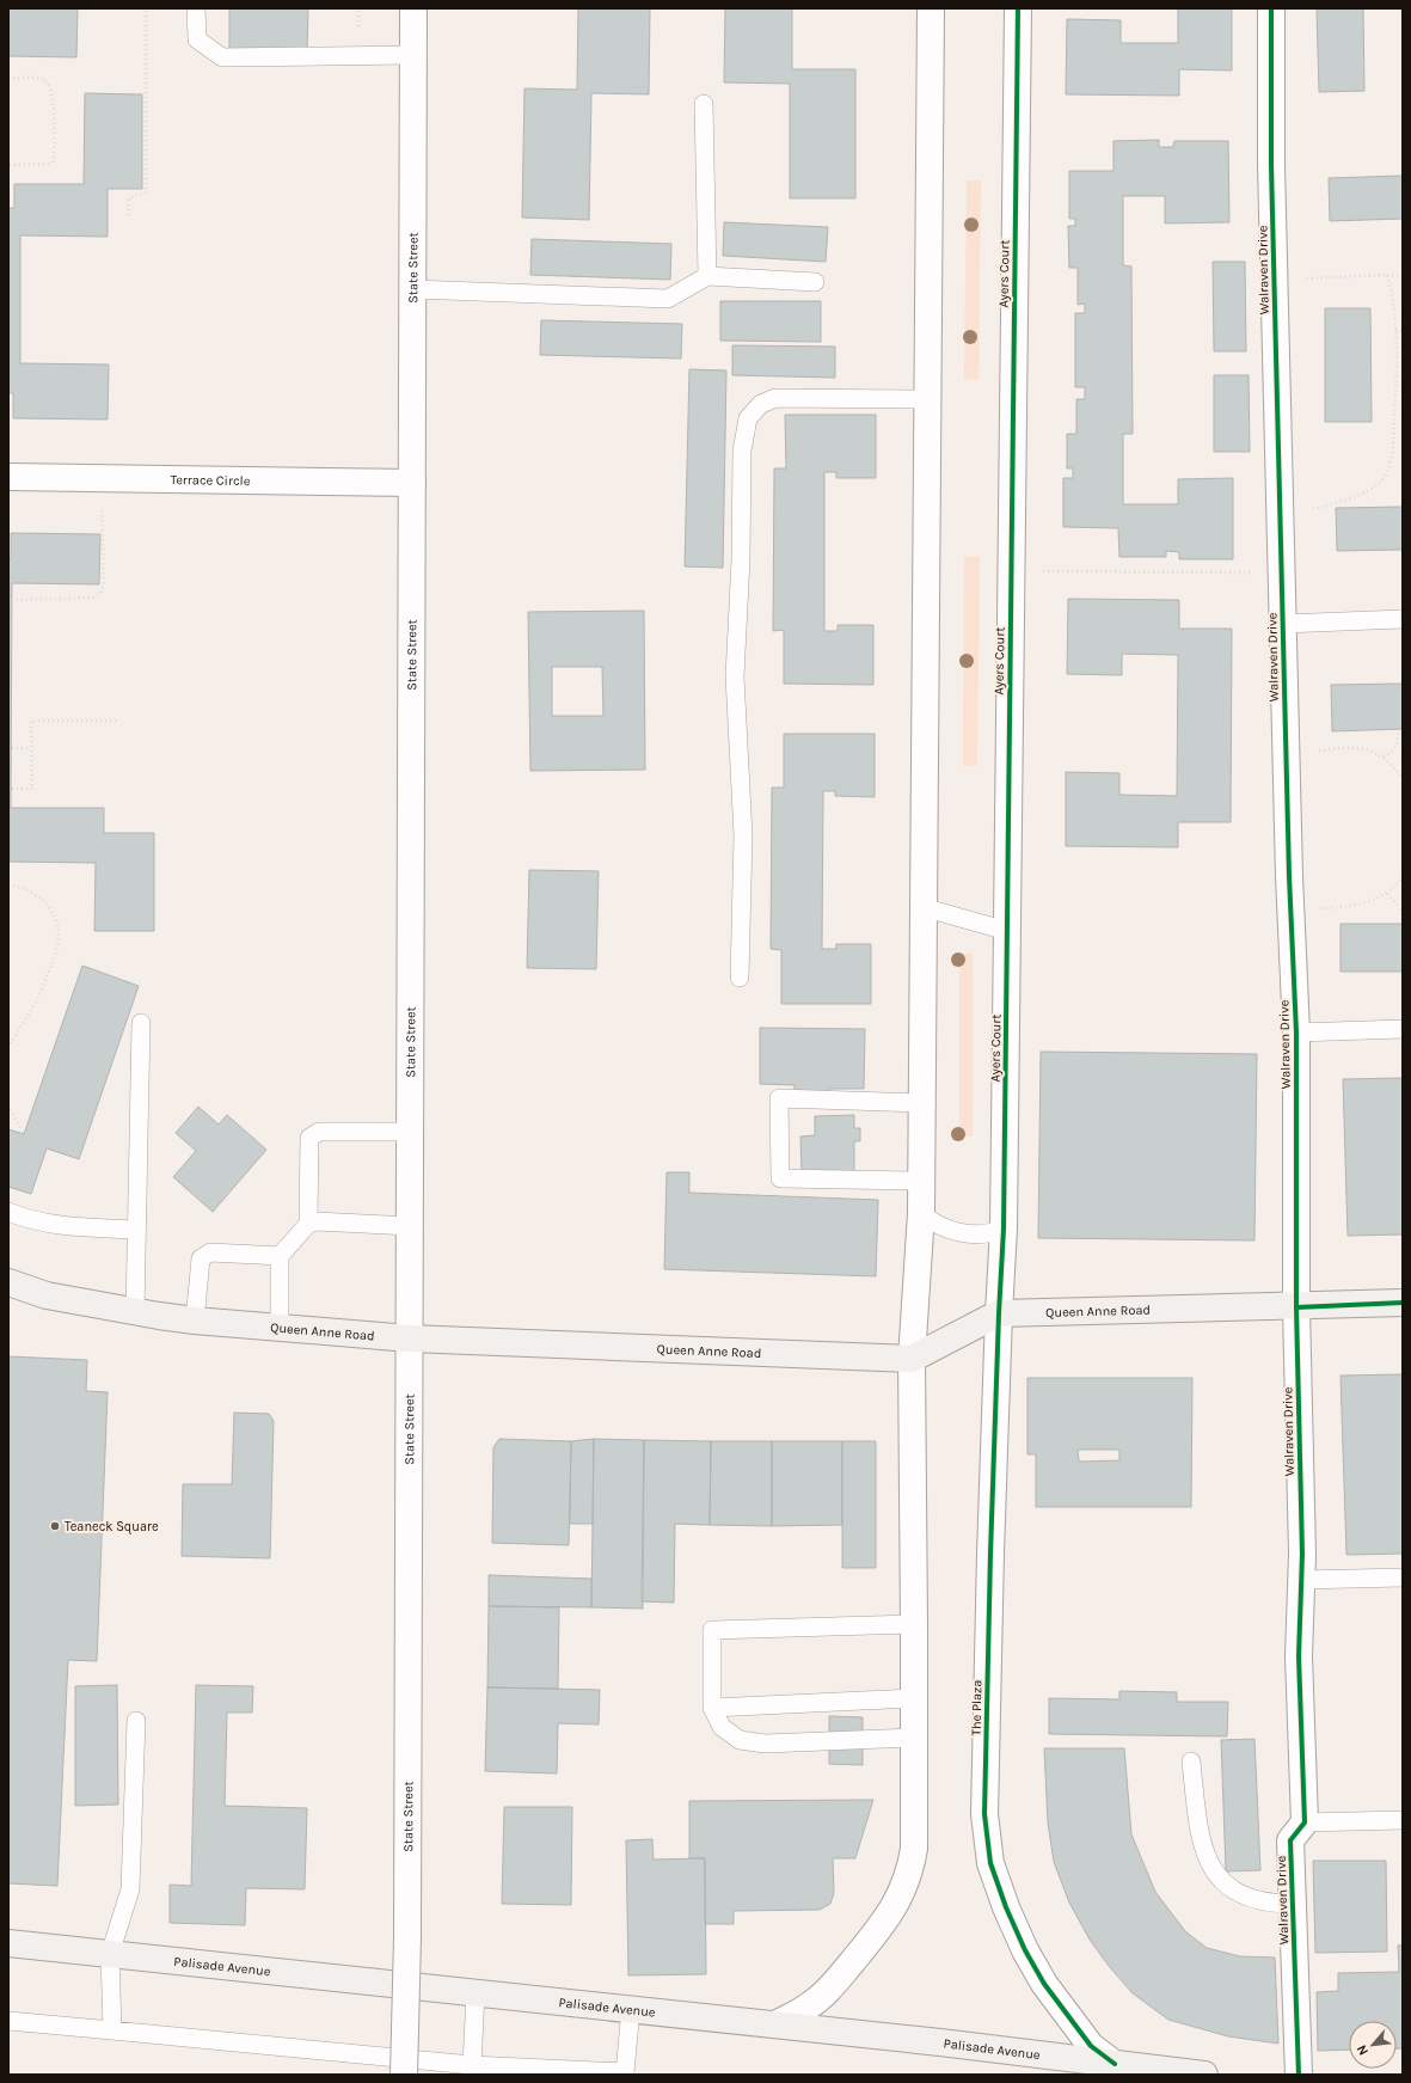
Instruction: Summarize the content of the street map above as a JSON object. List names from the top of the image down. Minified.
{"streets":{"street":["State Street","Walraven Drive","Ayers Court","Terrace Circle","Queen Anne Road","The Plaza","Palisade Avenue"]},"crossings":[["State Street","Terrace Circle"],["State Street","Queen Anne Road"],["Walraven Drive","Queen Anne Road"],["Ayers Court","Queen Anne Road"],["Ayers Court","The Plaza"],["Queen Anne Road","The Plaza"],["The Plaza","Palisade Avenue"]],"places":["Teaneck Square"],"north":"bottom left"}
